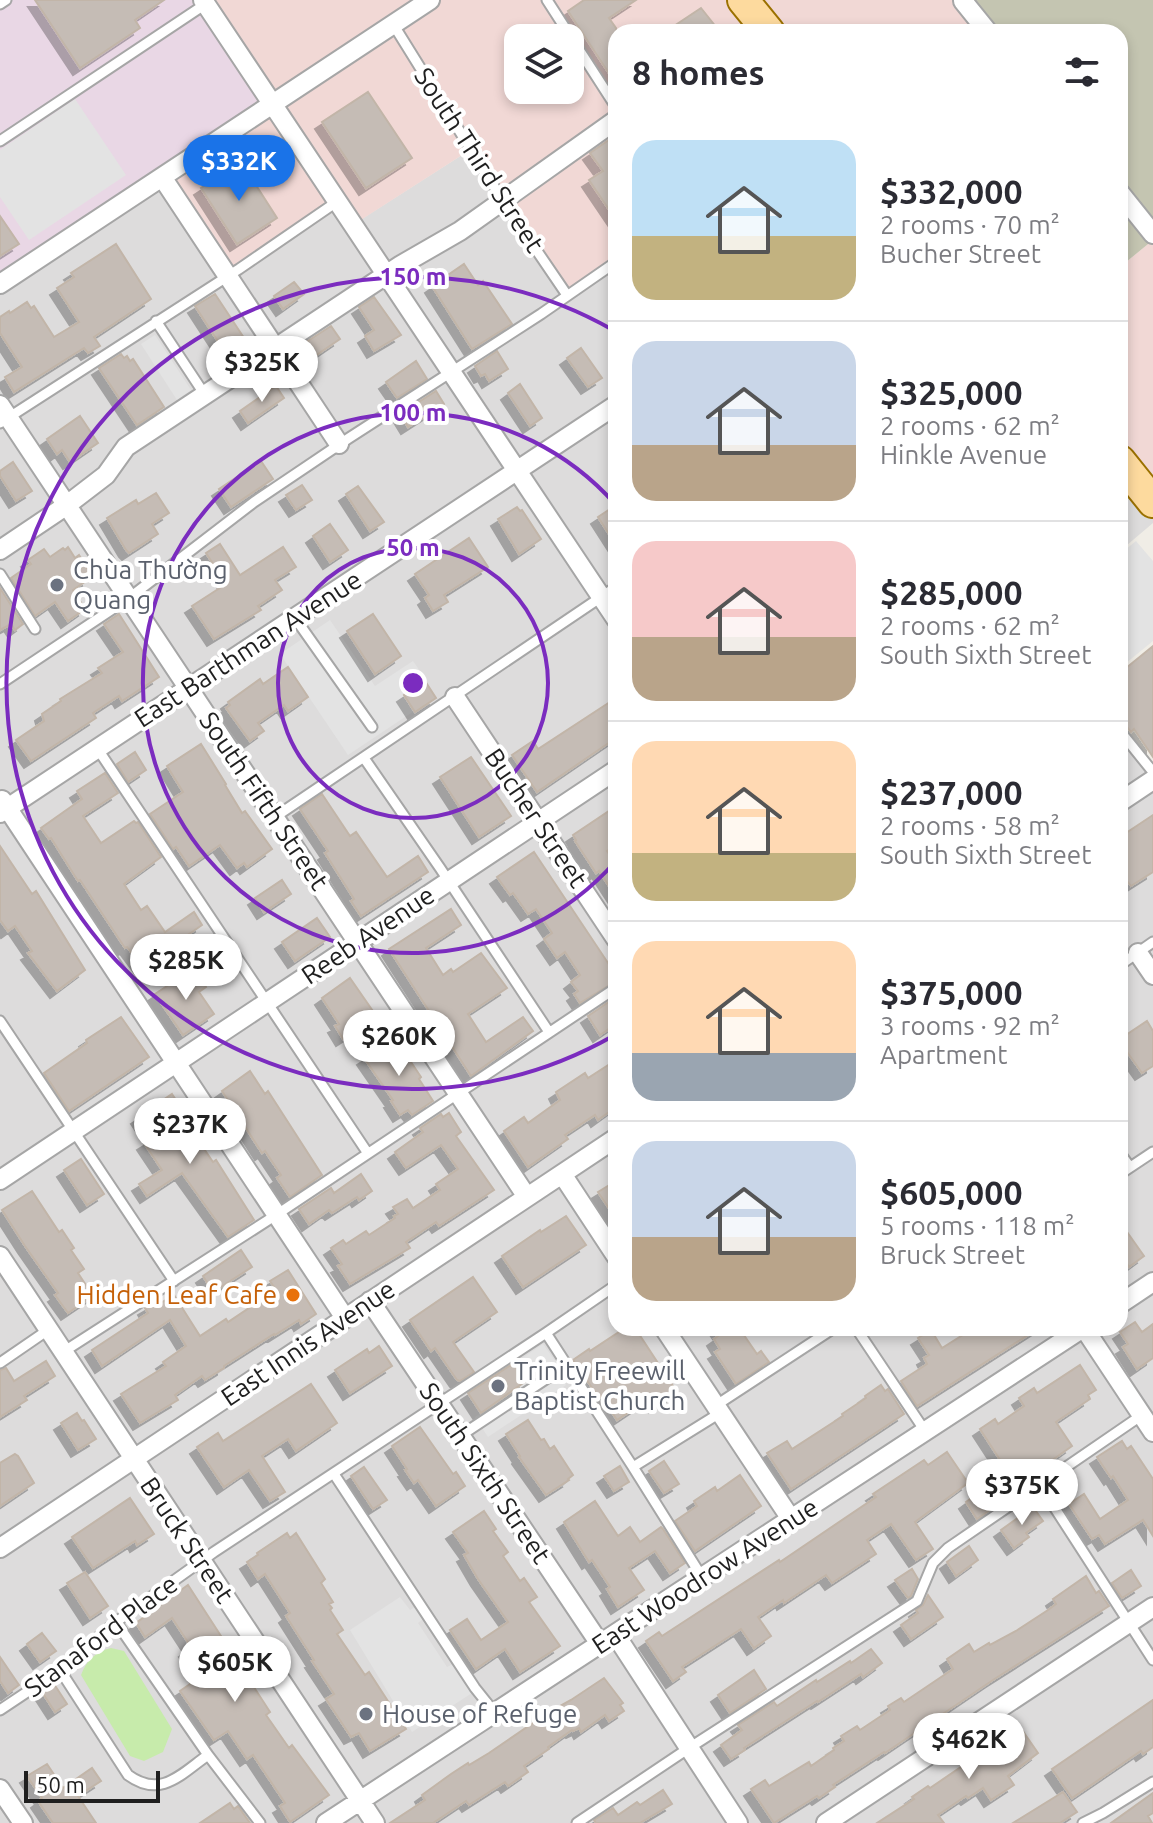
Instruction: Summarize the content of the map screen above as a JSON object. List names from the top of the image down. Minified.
{"streets":{"street":["East Barthman Avenue","South Fifth Street","Bucher Street","Reeb Avenue","East Innis Avenue","South Sixth Street","Bruck Street","East Woodrow Avenue"],"lane":["South Third Street","Stanaford Place"]},"crossings":[["East Barthman Avenue","South Fifth Street"],["South Fifth Street","Reeb Avenue"],["South Fifth Street","East Innis Avenue"],["Bucher Street","Reeb Avenue"],["East Innis Avenue","South Sixth Street"],["East Innis Avenue","Bruck Street"],["South Sixth Street","East Woodrow Avenue"],["South Sixth Street","Stanaford Place"],["Bruck Street","East Woodrow Avenue"],["Bruck Street","Stanaford Place"]],"places":["Chùa Thường Quang","Hidden Leaf Cafe","Trinity Freewill Baptist Church","House of Refuge"],"scale_bar":"50 m","page":{"heading":"8 homes","list":[{"name":"$332,000","note":"2 rooms · 70 m² · Bucher Street"},{"name":"$325,000","note":"2 rooms · 62 m² · Hinkle Avenue"},{"name":"$285,000","note":"2 rooms · 62 m² · South Sixth Street"},{"name":"$237,000","note":"2 rooms · 58 m² · South Sixth Street"},{"name":"$375,000","note":"3 rooms · 92 m² · Apartment"},{"name":"$605,000","note":"5 rooms · 118 m² · Bruck Street"}],"price":["$332K","$325K","$285K","$260K","$237K","$375K","$605K","$462K"],"scale":"50 m"},"rings":["150 m","100 m","50 m"]}
